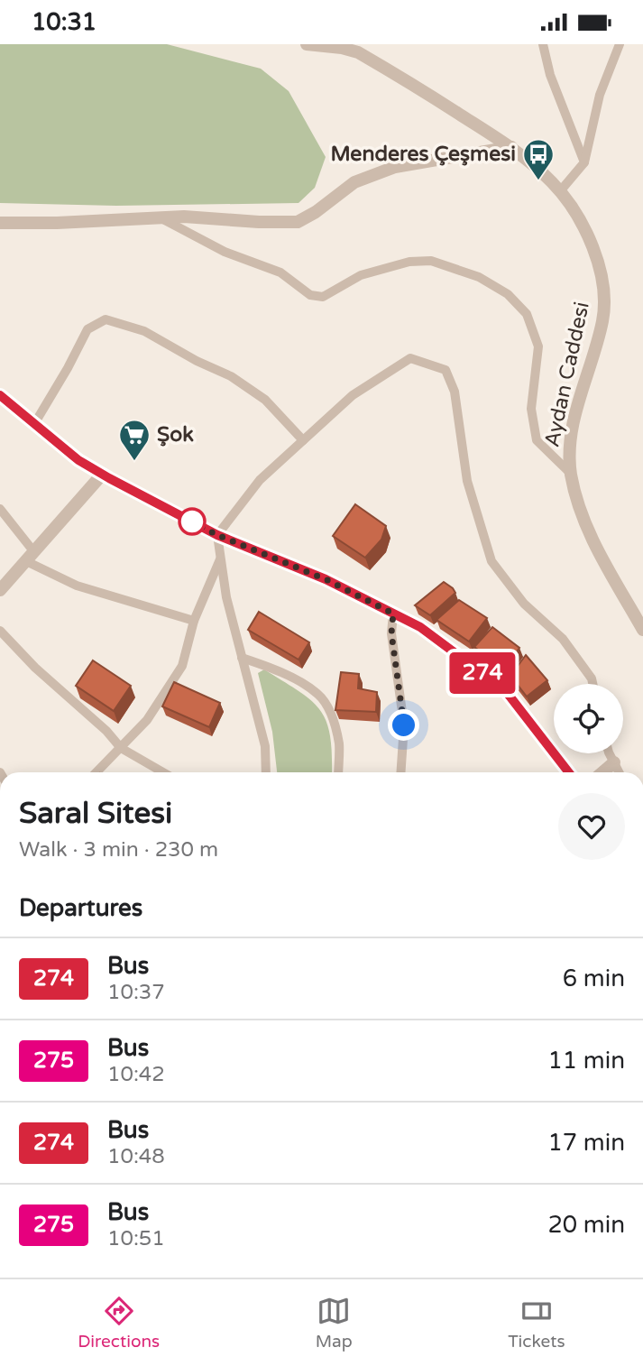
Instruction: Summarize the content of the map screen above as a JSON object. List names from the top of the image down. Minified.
{"streets":{"street":["Aydan Caddesi"]},"places":{"bus stop":["Menderes Çeşmesi"],"supermarket":["Şok"]},"lines":["bus line 274"],"page":{"status":"10:31","on_map":"274","heading":[["Saral Sitesi","Walk · 3 min · 230 m"],"Departures"],"list":[{"mark":"274","name":"Bus","note":"10:37","value":"6 min"},{"mark":"275","name":"Bus","note":"10:42","value":"11 min"},{"mark":"274","name":"Bus","note":"10:48","value":"17 min"},{"mark":"275","name":"Bus","note":"10:51","value":"20 min"}],"tabs":["Directions","Map","Tickets"]}}
